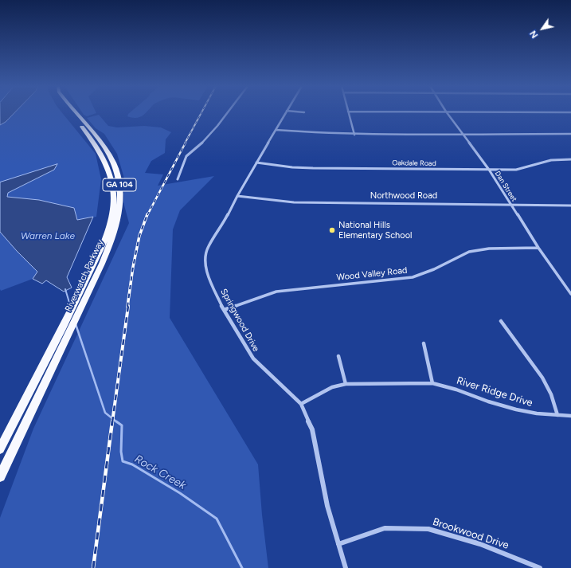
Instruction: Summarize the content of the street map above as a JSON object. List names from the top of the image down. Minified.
{"streets":{"main road":["GA 104","Riverwatch Parkway"],"street":["Oakdale Road","Dan Street","Northwood Road","Wood Valley Road","Springwood Drive","River Ridge Drive","Brookwood Drive"]},"crossings":[["Oakdale Road","Dan Street"],["Oakdale Road","Springwood Drive"],["Dan Street","Northwood Road"],["Dan Street","Wood Valley Road"],["Northwood Road","Springwood Drive"],["Wood Valley Road","Springwood Drive"],["Springwood Drive","River Ridge Drive"],["Springwood Drive","Brookwood Drive"]],"water":["Warren Lake","Rock Creek"],"places":["National Hills Elementary School"],"north":"bottom left"}
